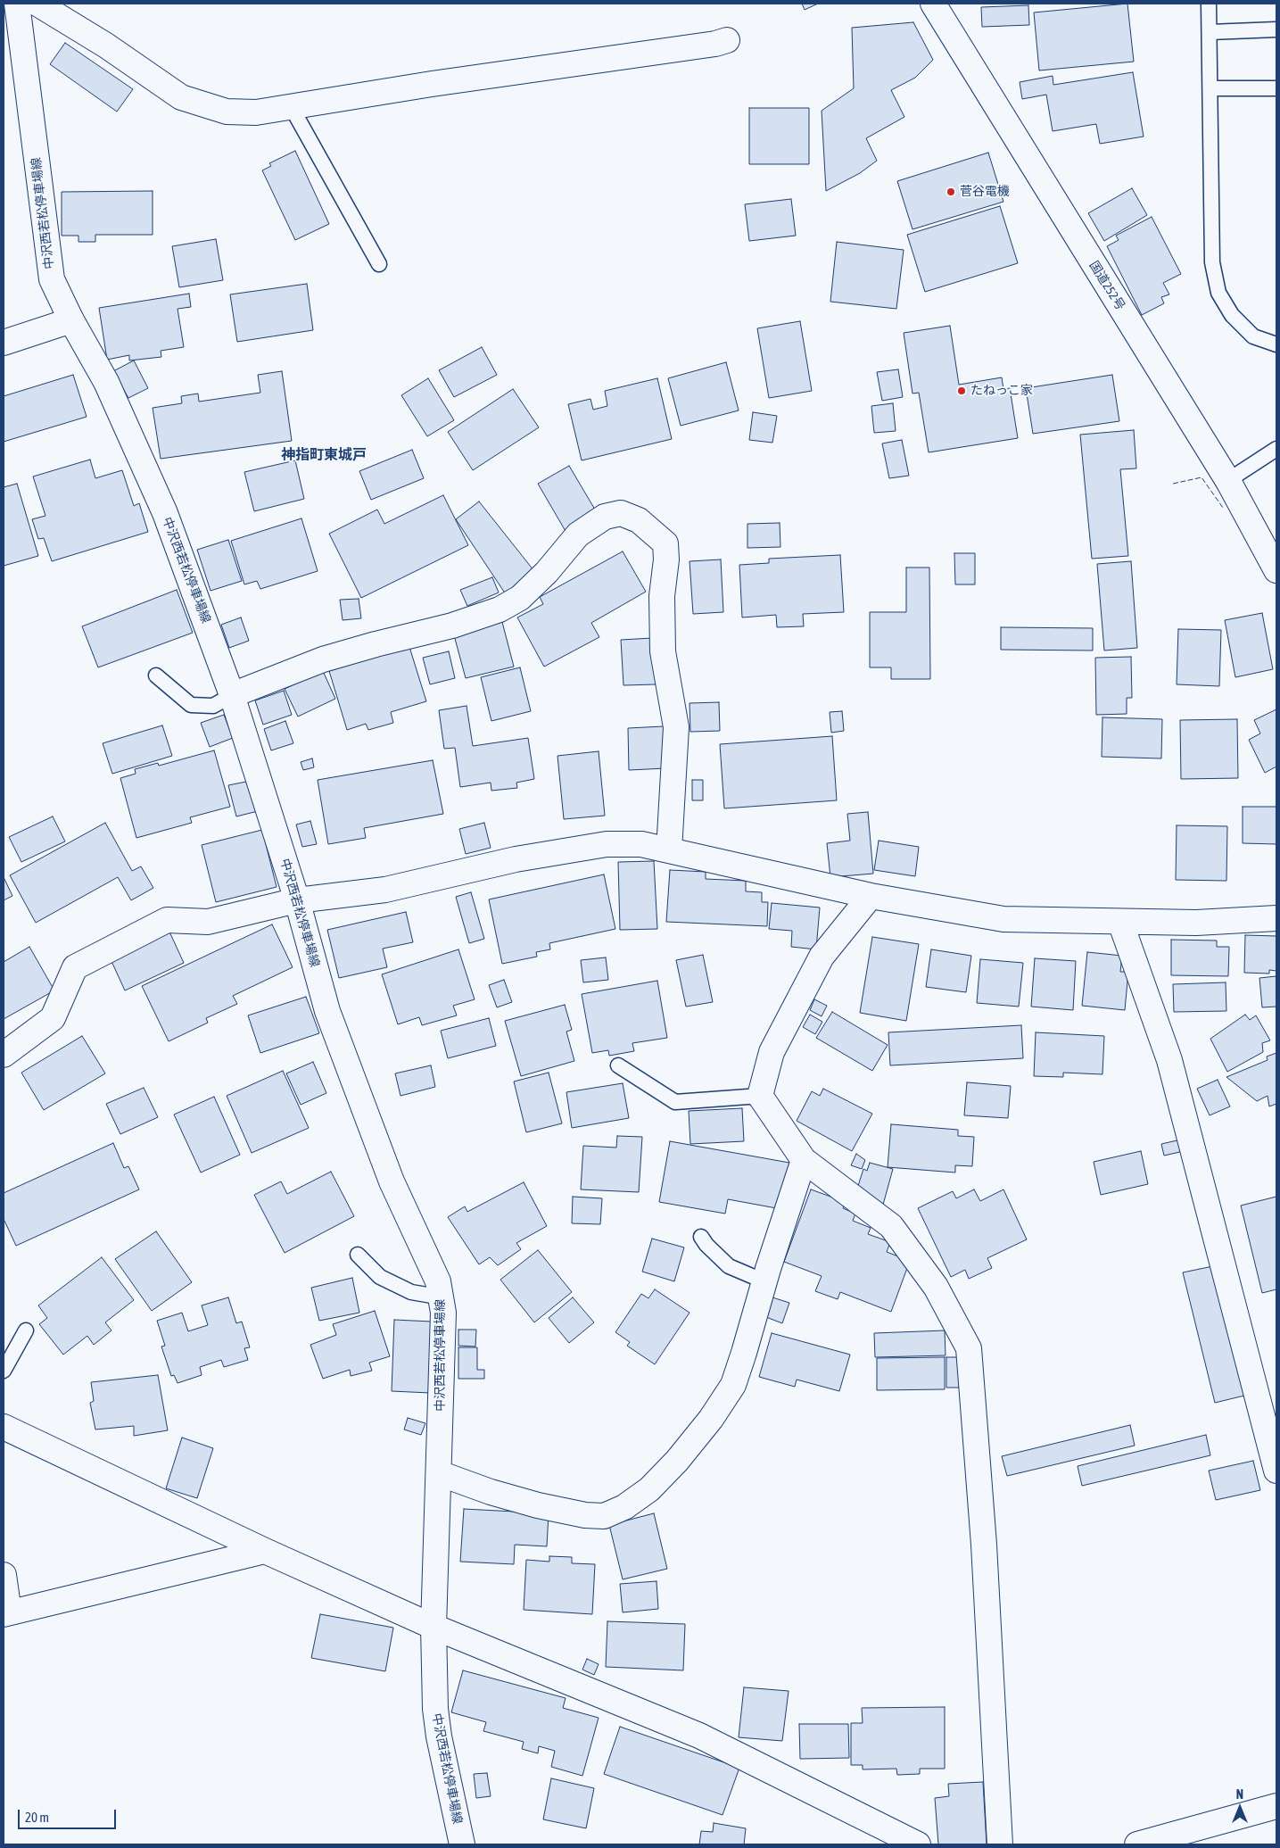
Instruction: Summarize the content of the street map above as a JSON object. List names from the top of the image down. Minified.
{"streets":{"main road":["中沢西若松停車場線","国道252号"]},"districts":["神指町東城戸"],"places":["菅谷電機","たねっこ家"],"scale_bar":"20 m","north":"top"}
